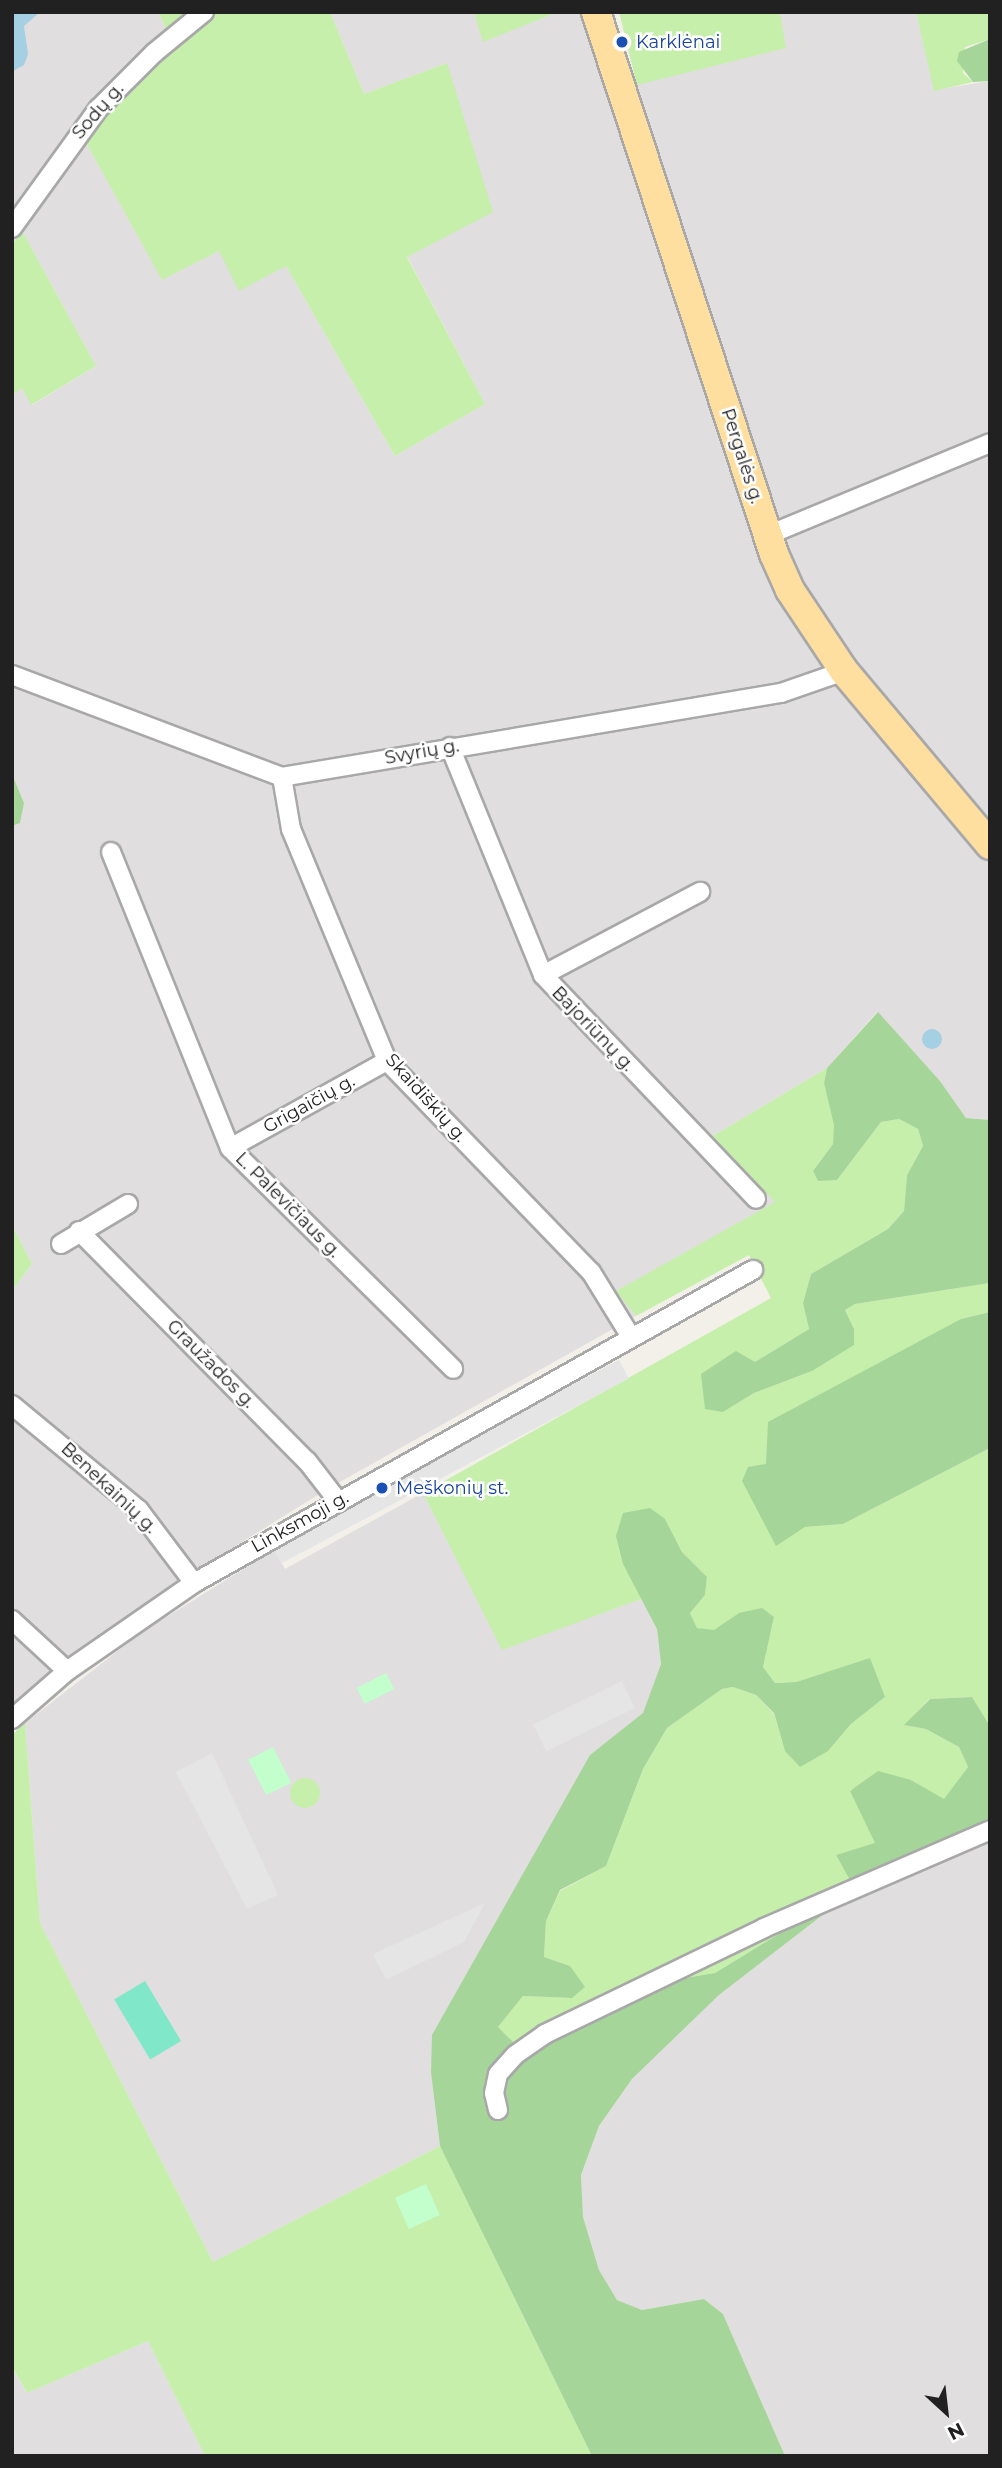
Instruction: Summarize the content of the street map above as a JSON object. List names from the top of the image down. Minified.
{"streets":{"main road":["Pergalės g."],"street":["Sodų g.","Svyrių g.","Bajoriūnų g.","Skaidiškių g.","Grigaičių g.","L. Palevičiaus g.","Graužados g.","Benekainių g.","Linksmoji g."]},"crossings":[["Pergalės g.","Svyrių g."],["Svyrių g.","Bajoriūnų g."],["Svyrių g.","Skaidiškių g."],["Skaidiškių g.","Grigaičių g."],["Skaidiškių g.","Linksmoji g."],["Grigaičių g.","L. Palevičiaus g."],["Graužados g.","Linksmoji g."],["Benekainių g.","Linksmoji g."]],"places":["Karklėnai","Meškonių st."],"north":"bottom right"}
